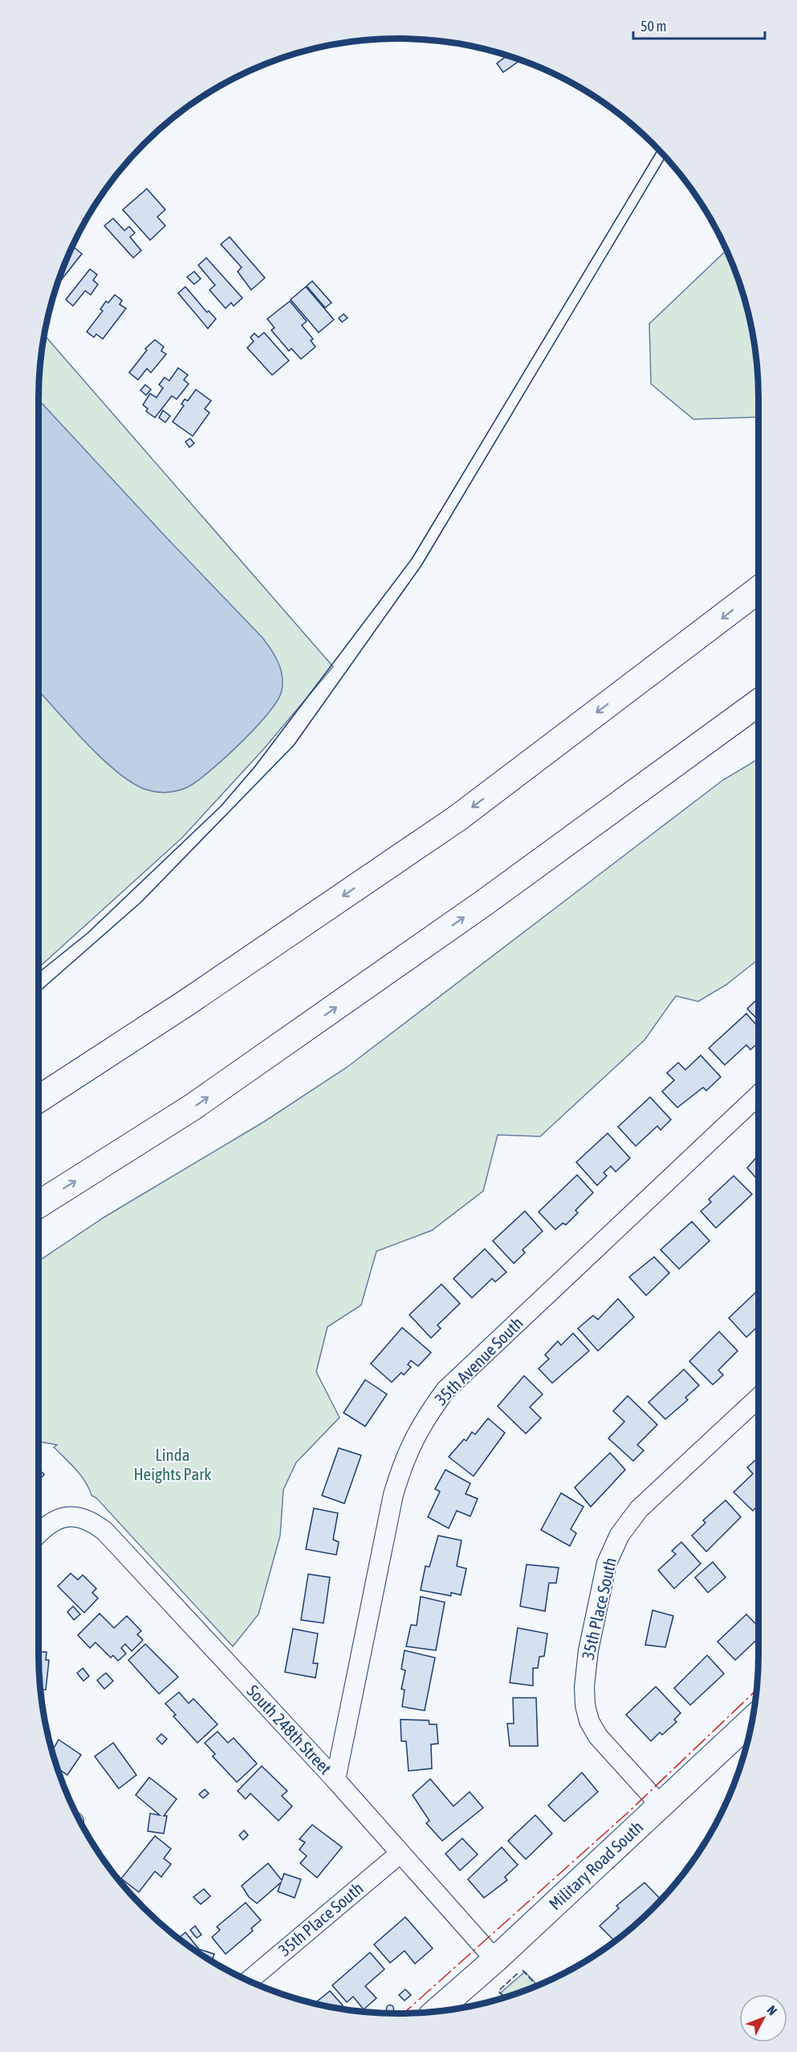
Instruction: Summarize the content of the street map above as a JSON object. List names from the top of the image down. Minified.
{"streets":{"main road":["Military Road South"],"street":["35th Avenue South","35th Place South","South 248th Street"]},"crossings":[["35th Avenue South","South 248th Street"],["35th Place South","South 248th Street"],["35th Place South","Military Road South"],["South 248th Street","Military Road South"]],"parks":["Linda Heights Park"],"scale_bar":"50 m","north":"top right"}
